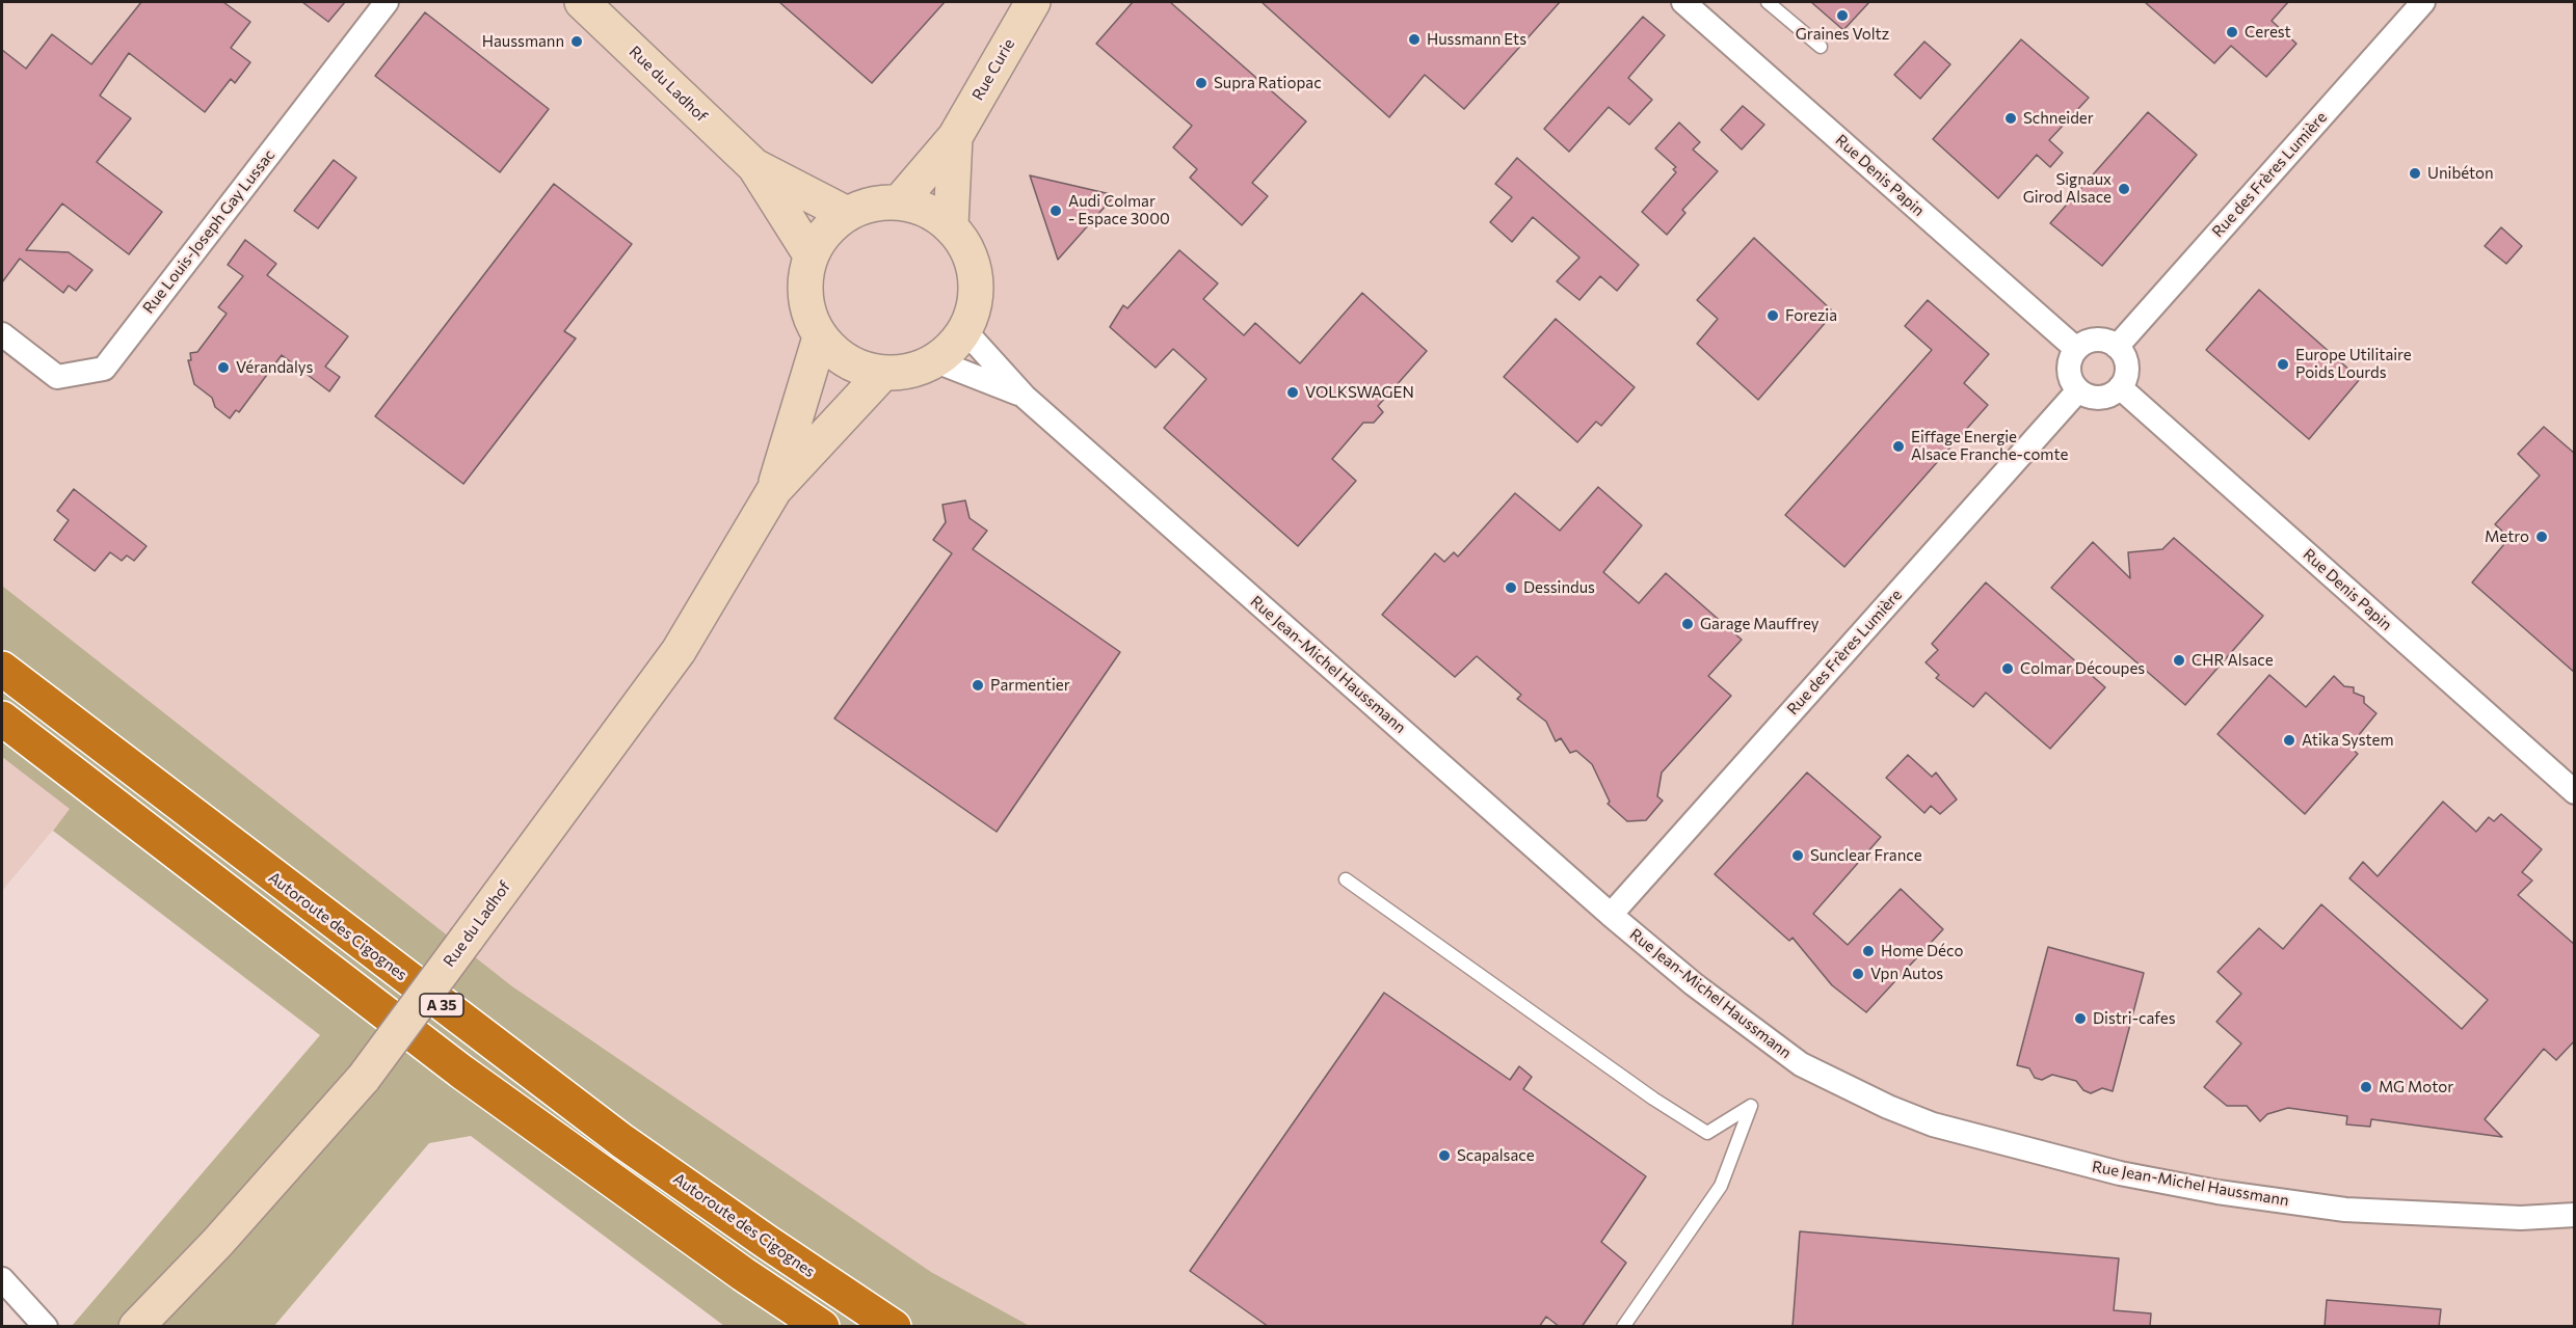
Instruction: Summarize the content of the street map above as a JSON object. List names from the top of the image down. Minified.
{"streets":{"highway":["Autoroute des Cigognes","A 35"],"main road":["Rue Curie","Rue du Ladhof"],"street":["Rue des Frères Lumière","Rue Denis Papin","Rue Louis-Joseph Gay Lussac","Rue Jean-Michel Haussmann"]},"crossings":[["Rue Curie","Rue du Ladhof"],["Rue Curie","Rue Jean-Michel Haussmann"],["Rue du Ladhof","Rue Jean-Michel Haussmann"],["Rue des Frères Lumière","Rue Denis Papin"],["Rue des Frères Lumière","Rue Jean-Michel Haussmann"]],"places":["Graines Voltz","Cerest","Hussmann Ets","Haussmann","Supra Ratiopac","Schneider","Unibéton","Signaux Girod Alsace","Audi Colmar - Espace 3000","Forezia","Europe Utilitaire Poids Lourds","Vérandalys","VOLKSWAGEN","Eiffage Energie Alsace Franche-comte","Metro","Dessindus","Garage Mauffrey","CHR Alsace","Colmar Découpes","Parmentier","Atika System","Sunclear France","Home Déco","Vpn Autos","Distri-cafes","MG Motor","Scapalsace"]}
